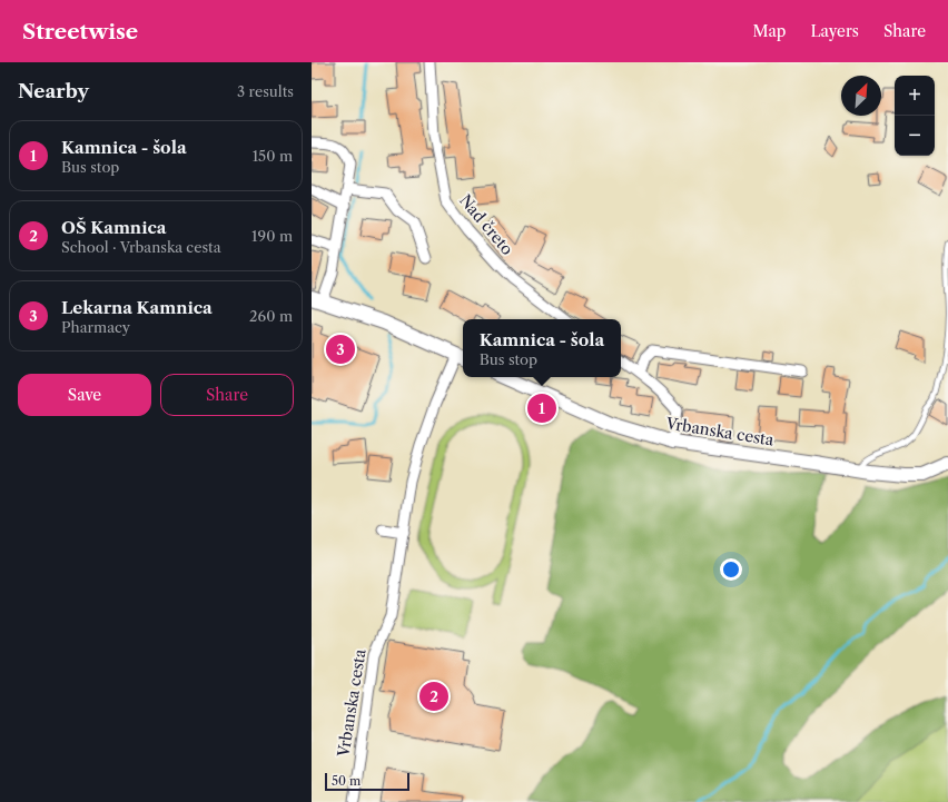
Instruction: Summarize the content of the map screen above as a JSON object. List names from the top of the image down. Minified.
{"streets":{"street":["Nad čreto","Vrbanska cesta"]},"scale_bar":"50 m","north":"top right","page":{"header":"Streetwise","nav":["Map","Layers","Share"],"heading":["Nearby","3 results"],"map_buttons":["+","−"],"list":[{"mark":"1","name":"Kamnica - šola","note":"Bus stop","value":"150 m"},{"mark":"2","name":"OŠ Kamnica","note":"School · Vrbanska cesta","value":"190 m"},{"mark":"3","name":"Lekarna Kamnica","note":"Pharmacy","value":"260 m"}],"popup":["Kamnica - šola","Bus stop"],"pins":["3","1","2"],"buttons":["Save","Share"],"scale":"50 m"}}
